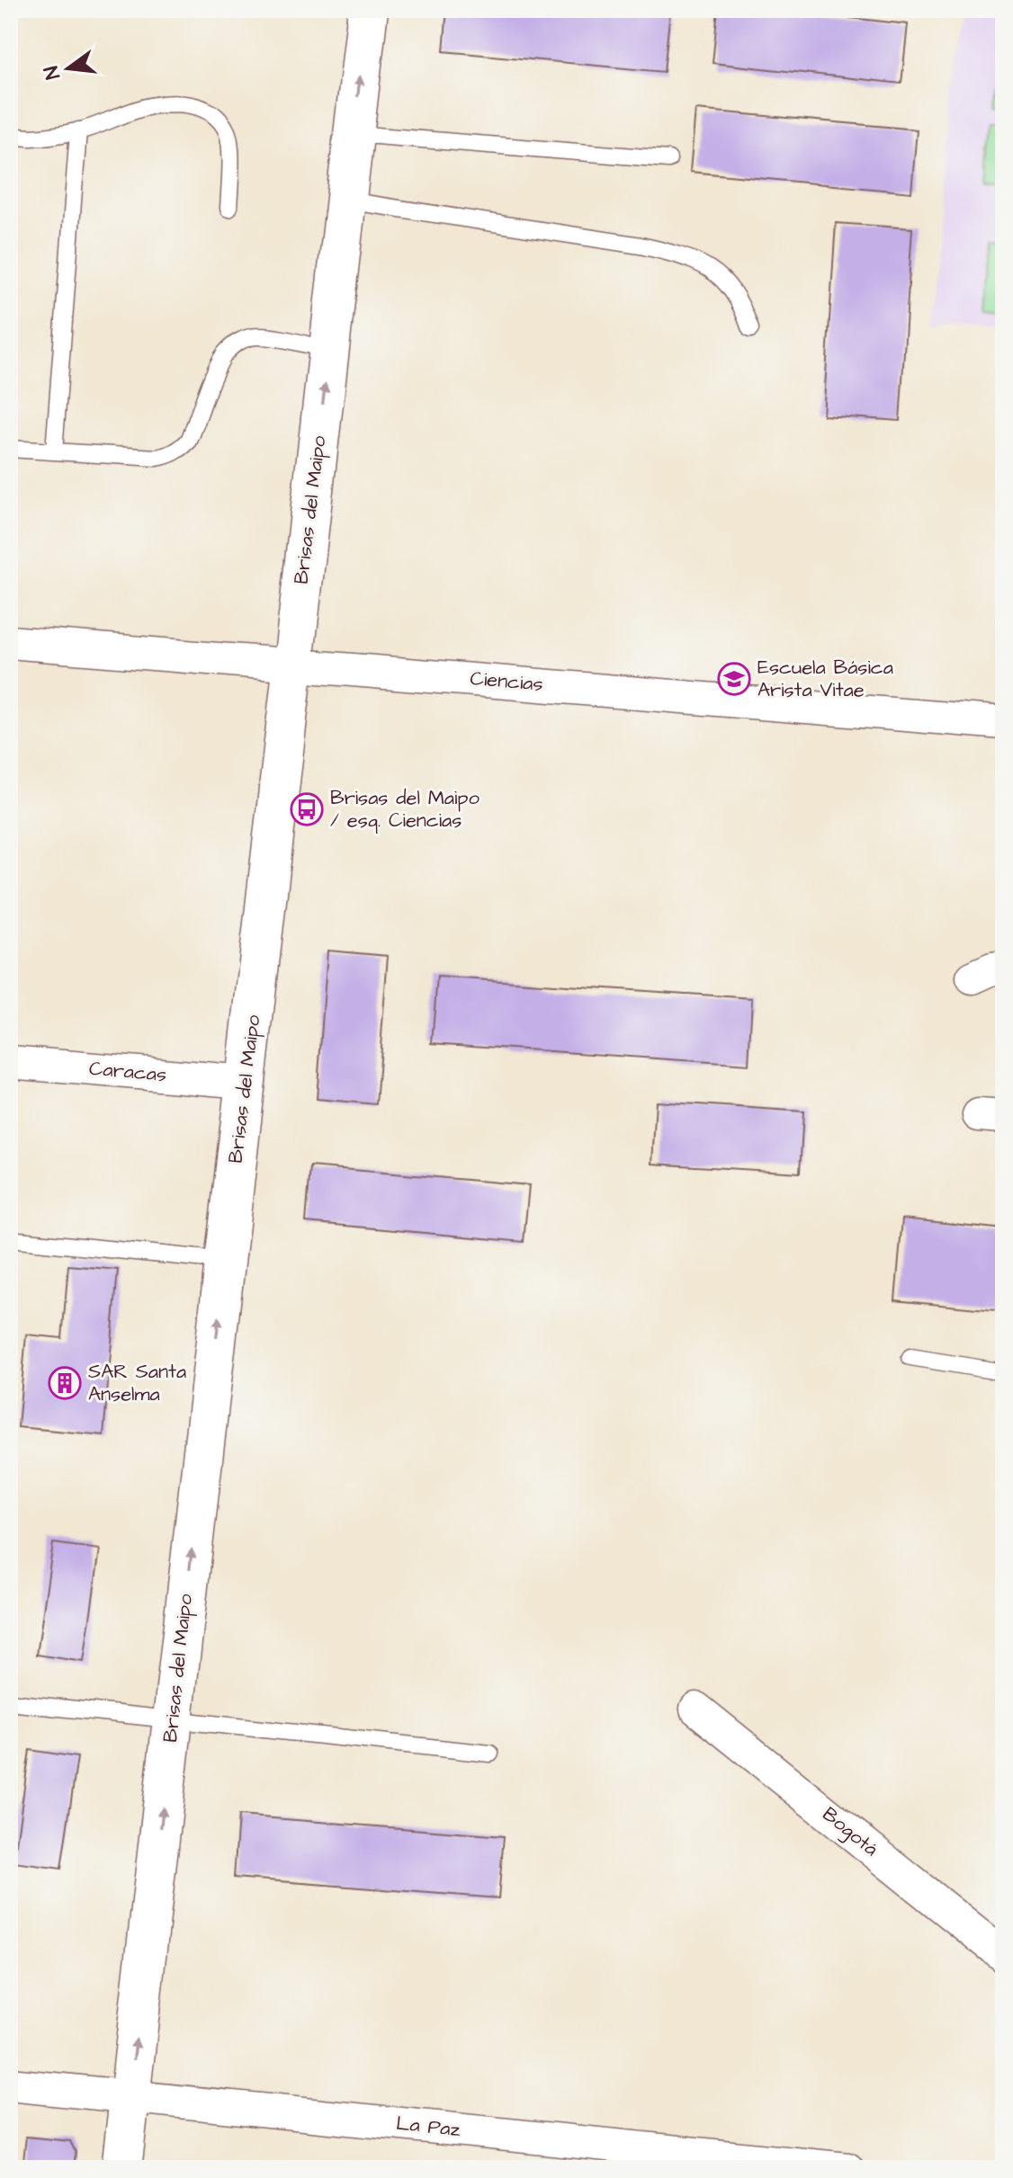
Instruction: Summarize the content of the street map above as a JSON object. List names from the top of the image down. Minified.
{"streets":{"street":["Brisas del Maipo","Ciencias","Caracas","Bogotá","La Paz"]},"crossings":[["Brisas del Maipo","Ciencias"],["Brisas del Maipo","Caracas"],["Brisas del Maipo","La Paz"]],"one_way":["Brisas del Maipo"],"places":{"school or university":["Escuela Básica Arista Vitae"],"bus stop":["Brisas del Maipo / esq. Ciencias"],"building":["SAR Santa Anselma"]},"north":"left"}
